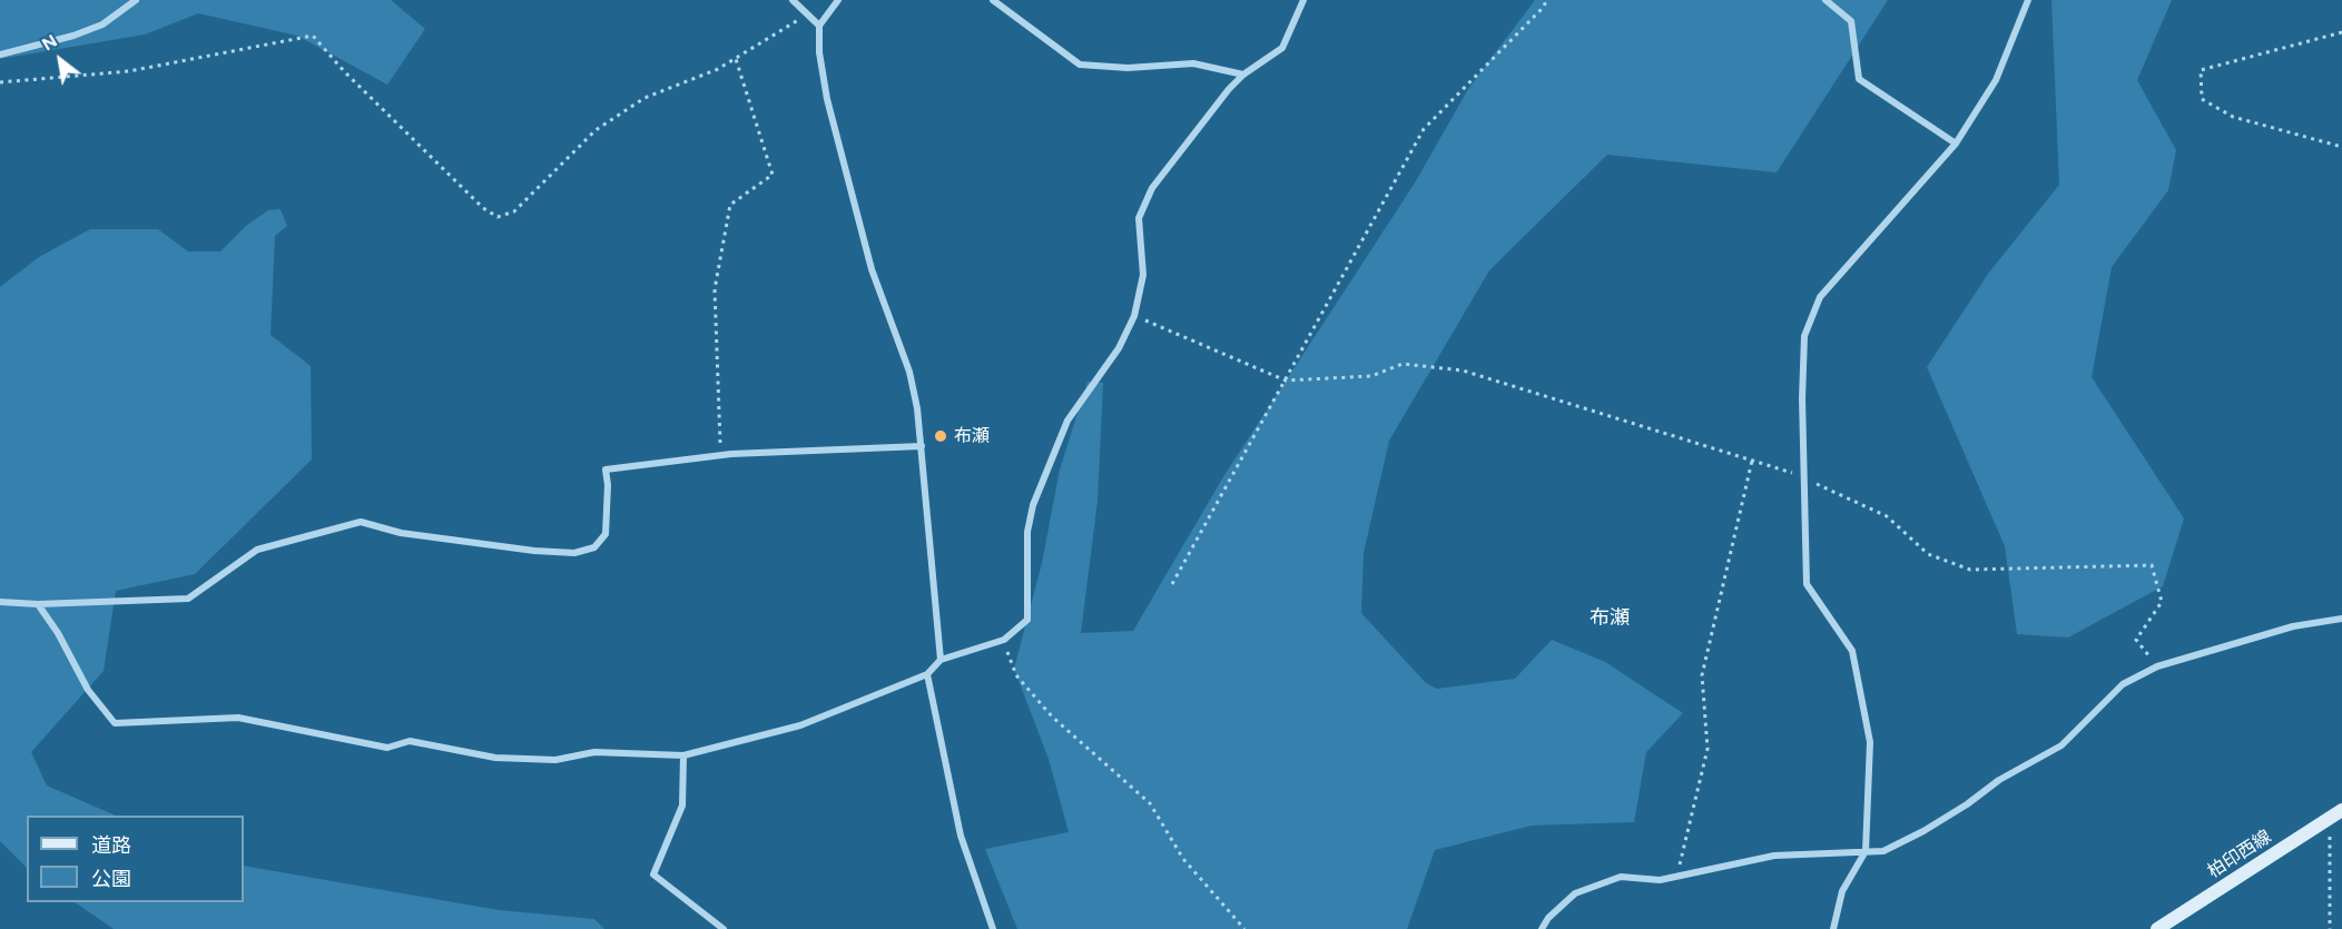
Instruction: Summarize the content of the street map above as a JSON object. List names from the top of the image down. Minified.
{"streets":{"main road":["柏印西線"]},"districts":["布瀬"],"places":["布瀬"],"legend":["道路","公園"],"north":"top left"}
